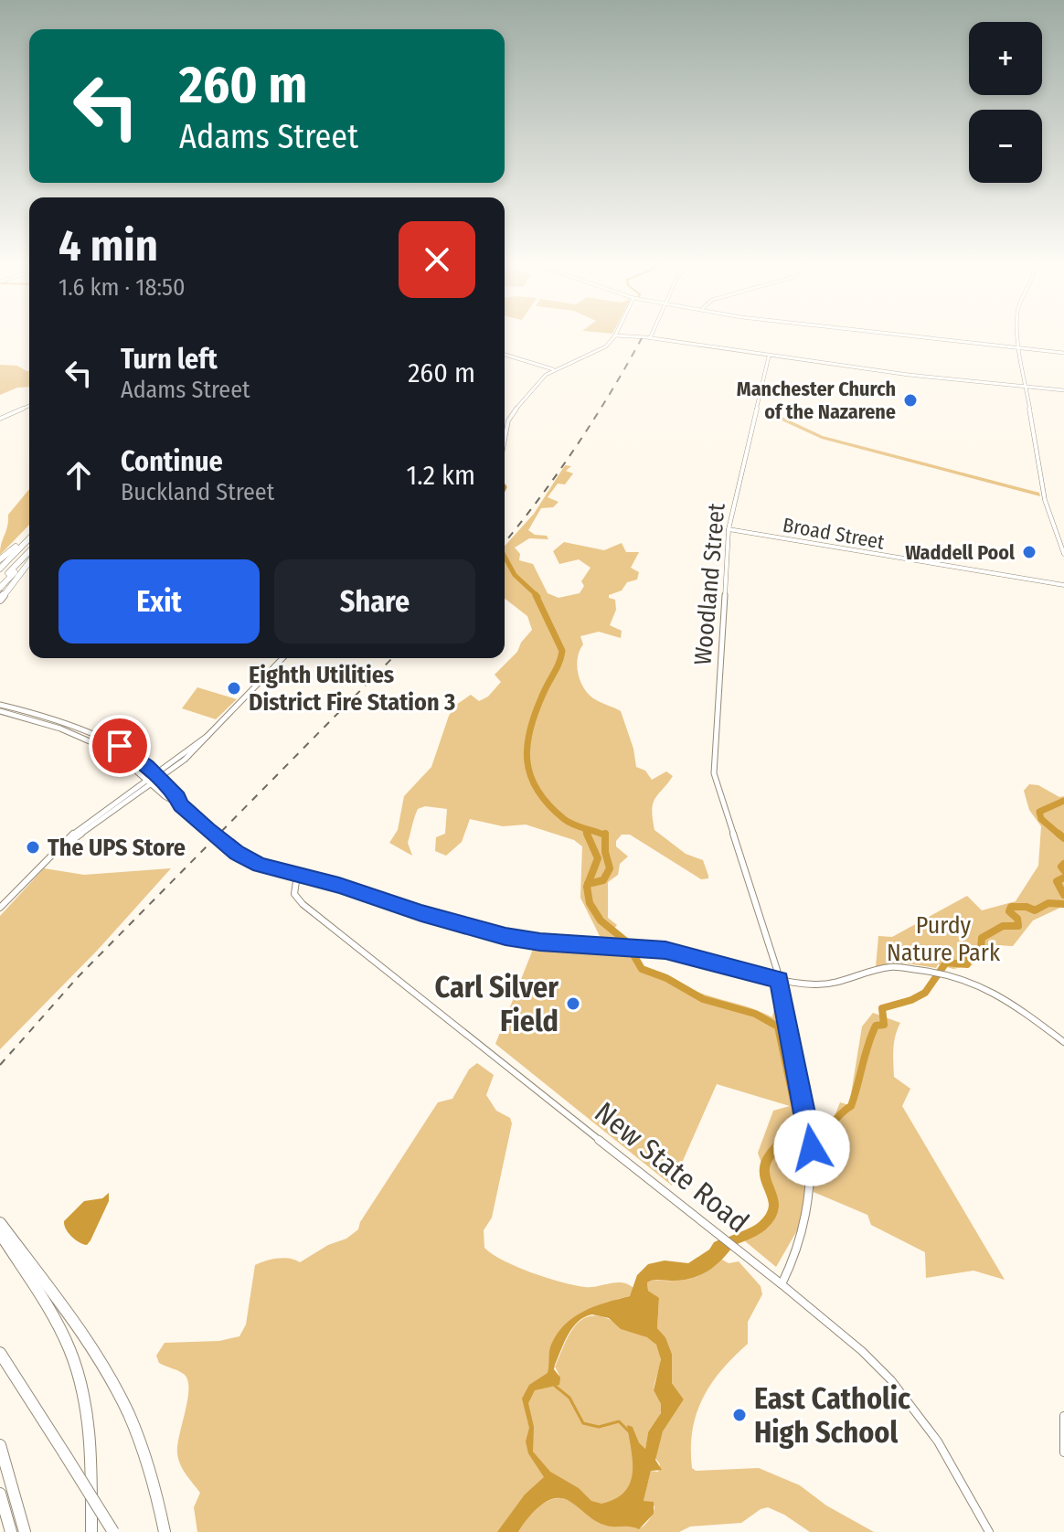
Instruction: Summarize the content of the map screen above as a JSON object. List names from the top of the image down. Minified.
{"streets":{"main road":["Broad Street","Woodland Street","New State Road"]},"crossings":[["Broad Street","Woodland Street"],["Woodland Street","New State Road"]],"parks":["Purdy Nature Park"],"places":["Manchester Church of the Nazarene","Waddell Pool","Eighth Utilities District Fire Station 3","The UPS Store","Carl Silver Field","East Catholic High School"],"page":{"map_buttons":["+","−"],"turn":["260 m","Adams Street"],"heading":["4 min","1.6 km · 18:50"],"list":[{"name":"Turn left","note":"Adams Street","value":"260 m"},{"name":"Continue","note":"Buckland Street","value":"1.2 km"}],"buttons":["Exit","Share"]}}
